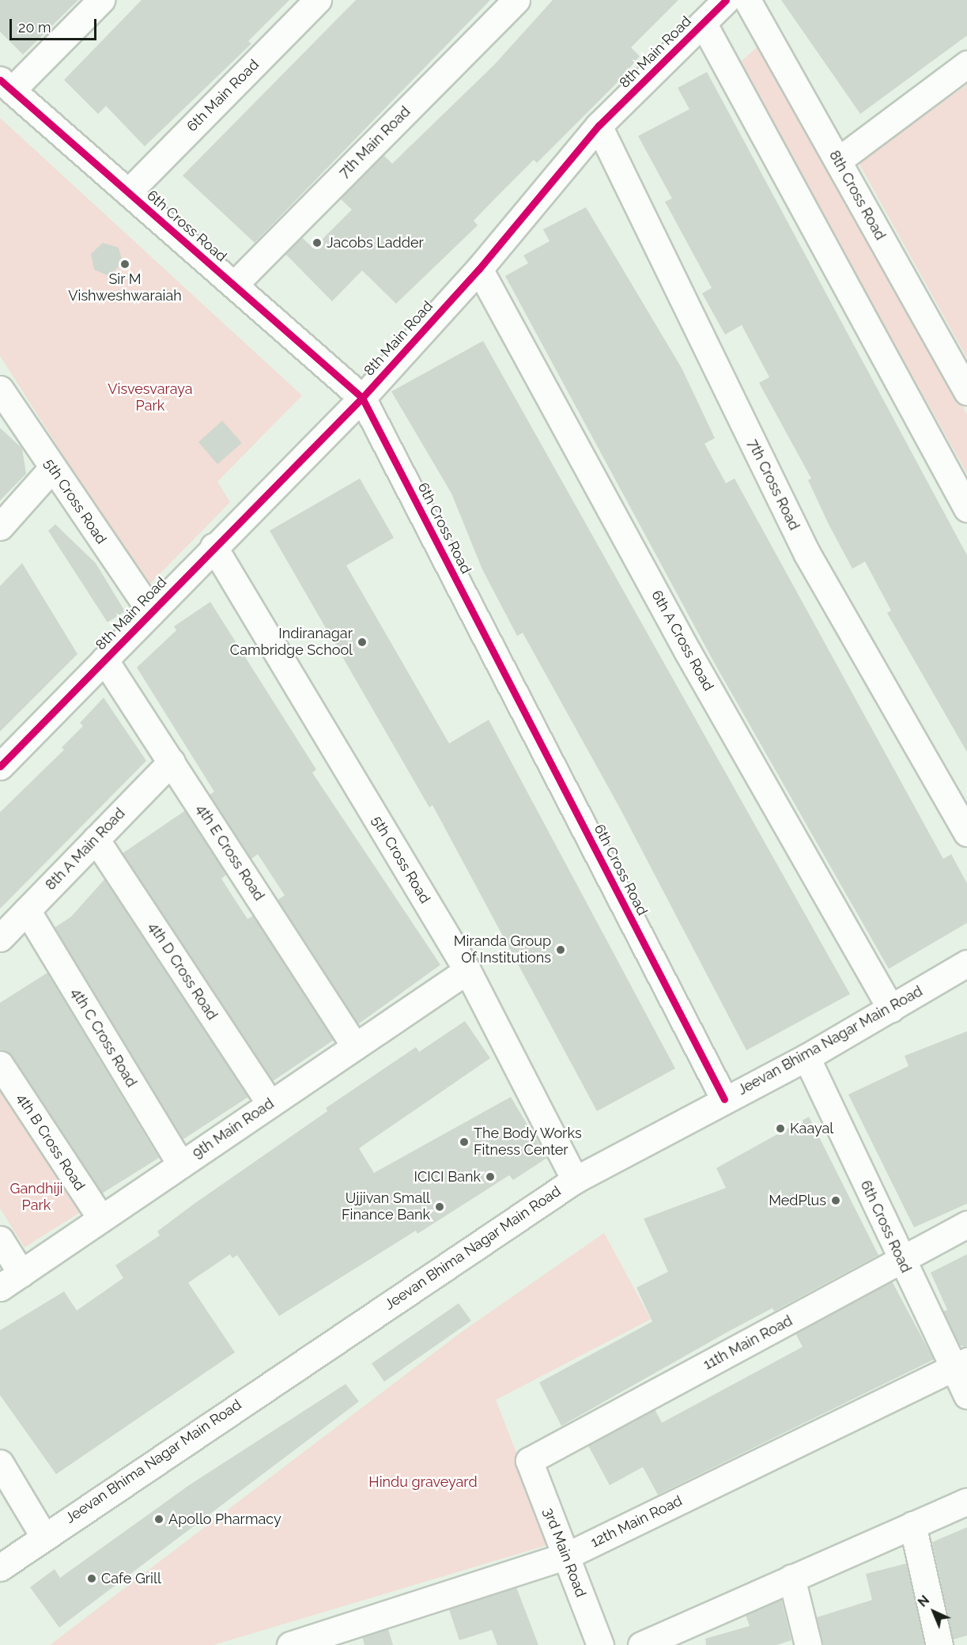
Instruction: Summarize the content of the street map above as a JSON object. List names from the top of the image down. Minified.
{"streets":{"street":["8th Main Road","6th Main Road","7th Main Road","8th Cross Road","6th Cross Road","7th Cross Road","5th Cross Road","6th A Cross Road","8th A Main Road","4th E Cross Road","4th D Cross Road","4th C Cross Road","Jeevan Bhima Nagar Main Road","9th Main Road","4th B Cross Road","11th Main Road","12th Main Road","3rd Main Road"]},"crossings":[["8th Main Road","6th Cross Road"],["8th Main Road","7th Cross Road"],["8th Main Road","5th Cross Road"],["8th Main Road","6th A Cross Road"],["8th Main Road","4th E Cross Road"],["6th Main Road","6th Cross Road"],["7th Main Road","6th Cross Road"],["6th Cross Road","Jeevan Bhima Nagar Main Road"],["6th Cross Road","11th Main Road"],["6th Cross Road","12th Main Road"],["5th Cross Road","Jeevan Bhima Nagar Main Road"],["5th Cross Road","9th Main Road"],["6th A Cross Road","Jeevan Bhima Nagar Main Road"],["8th A Main Road","4th E Cross Road"],["8th A Main Road","4th D Cross Road"],["8th A Main Road","4th C Cross Road"],["4th E Cross Road","9th Main Road"],["4th D Cross Road","9th Main Road"],["4th C Cross Road","9th Main Road"],["9th Main Road","4th B Cross Road"],["11th Main Road","3rd Main Road"],["12th Main Road","3rd Main Road"]],"parks":["Visvesvaraya Park","Gandhiji Park","Hindu graveyard"],"places":["Jacobs Ladder","Sir M Vishweshwaraiah","Indiranagar Cambridge School","Miranda Group Of Institutions","Kaayal","The Body Works Fitness Center","ICICI Bank","MedPlus","Ujjivan Small Finance Bank","Apollo Pharmacy","Cafe Grill"],"scale_bar":"20 m","north":"top left"}
